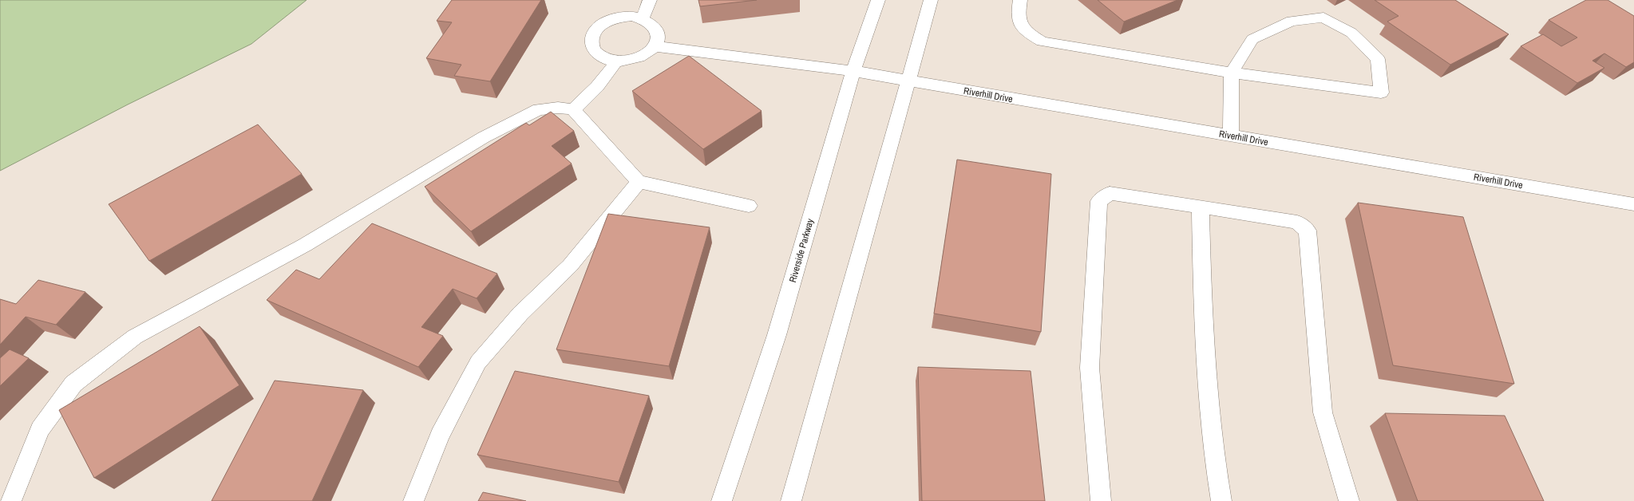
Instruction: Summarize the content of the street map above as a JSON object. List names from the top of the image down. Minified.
{"streets":{"street":["Riverhill Drive","Riverside Parkway"]},"crossings":[["Riverhill Drive","Riverside Parkway"]]}
